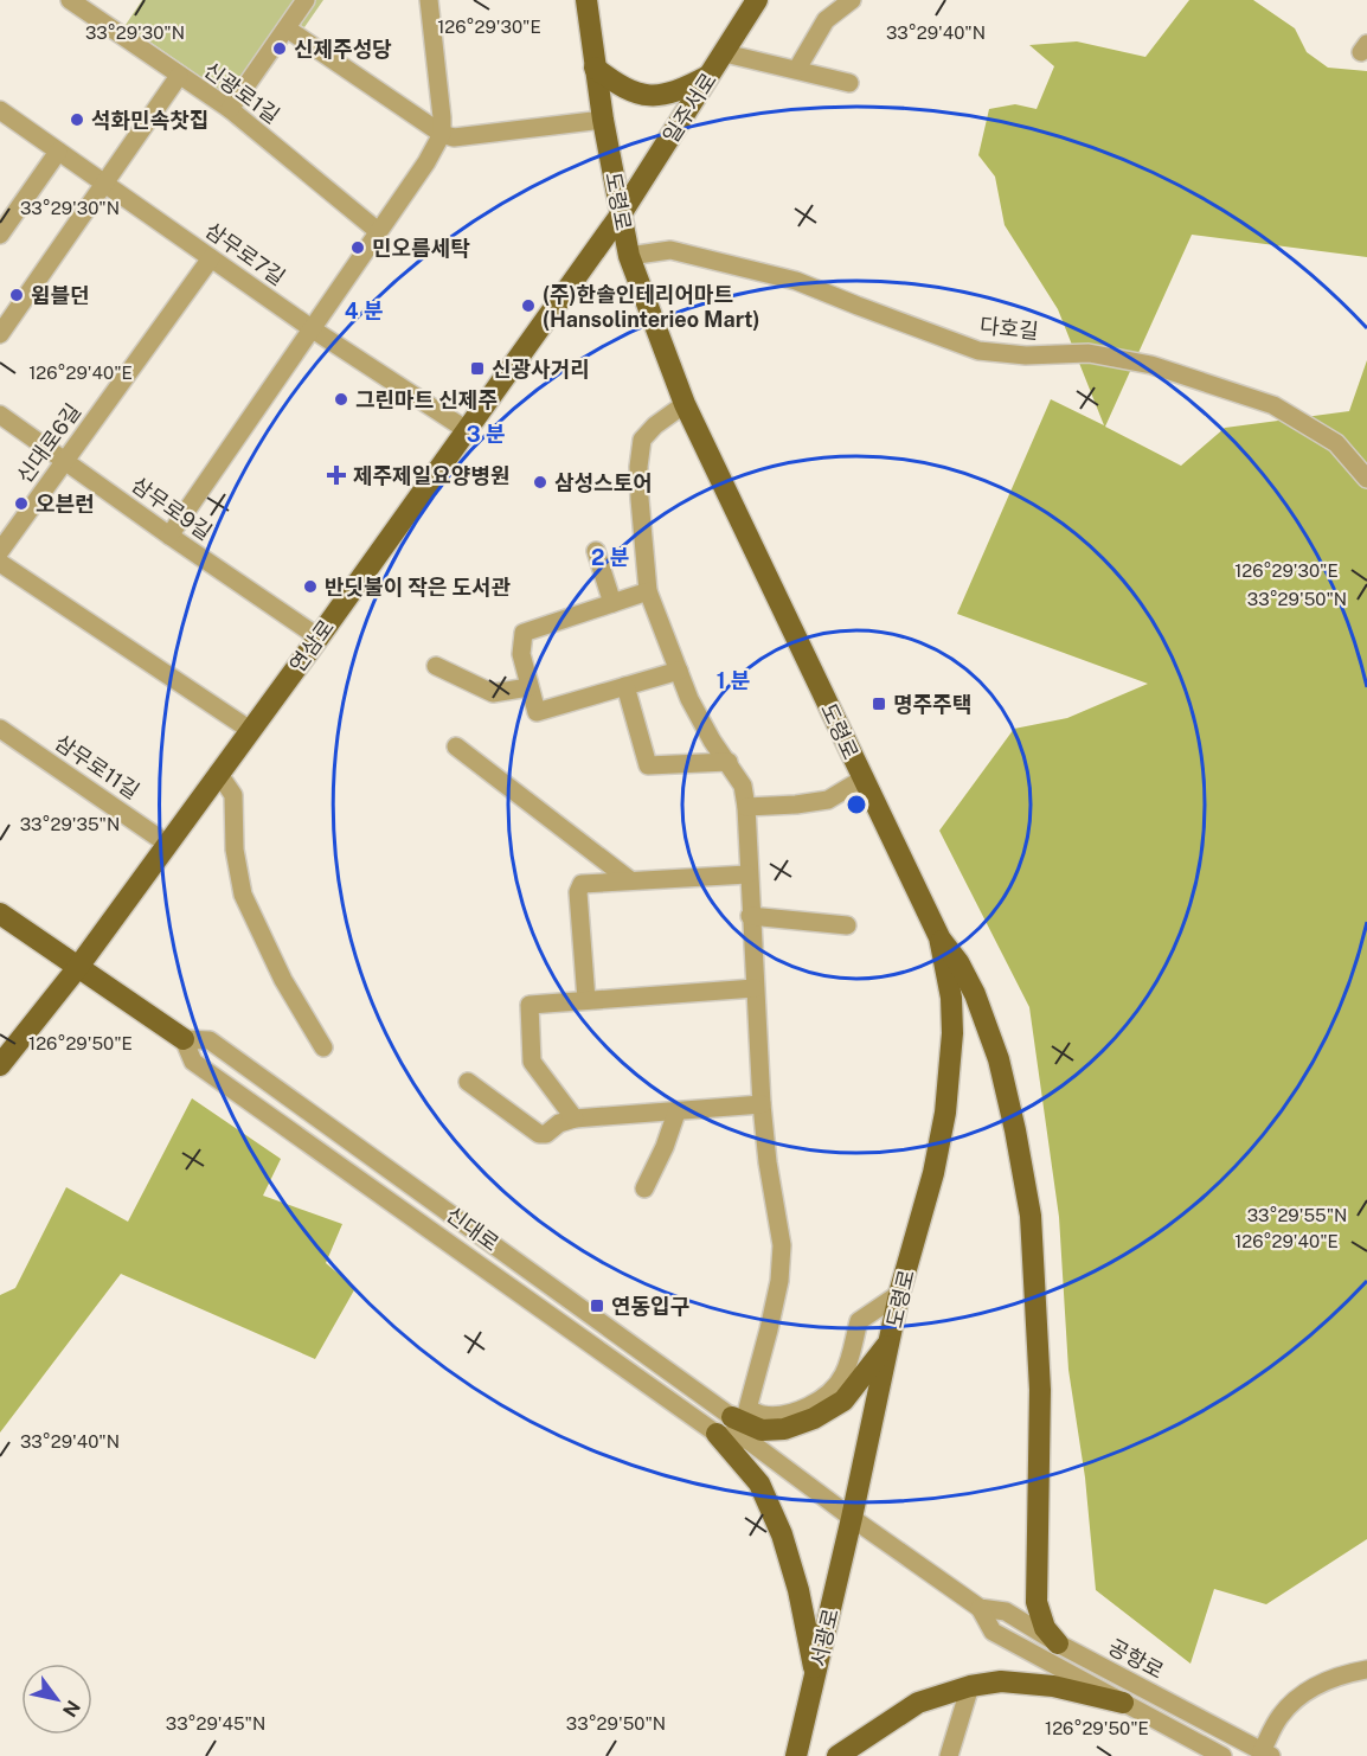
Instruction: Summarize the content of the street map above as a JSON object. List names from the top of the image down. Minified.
{"streets":{"main road":["일주서로","도령로","연삼로","신대로","서광로"],"street":["신광로1길","삼무로7길","다호길","신대로6길","삼무로9길","삼무로11길","공항로"]},"crossings":[["일주서로","도령로"],["일주서로","연삼로"],["도령로","다호길"],["도령로","연삼로"],["도령로","신대로"],["도령로","서광로"],["도령로","공항로"],["삼무로7길","신대로6길"],["삼무로7길","연삼로"],["신대로6길","삼무로9길"],["삼무로9길","연삼로"],["연삼로","삼무로11길"],["연삼로","신대로"],["신대로","서광로"],["신대로","공항로"],["서광로","공항로"]],"places":{"other":["신제주성당","석화민속찻집","민오름세탁","윔블던","(주)한솔인테리어마트 (Hansolinterieo Mart)","그린마트 신제주","삼성스토어","오븐런","반딧불이 작은 도서관"],"transit":["신광사거리","명주주택","연동입구"],"health":["제주제일요양병원"]},"north":"bottom right","coordinates":["126°29'30\"E","33°29'30\"N","33°29'40\"N","126°29'40\"E","33°29'50\"N","33°29'35\"N","126°29'50\"E","33°29'55\"N","33°29'45\"N"],"rings":["4 분","3 분","2 분","1 분"]}
